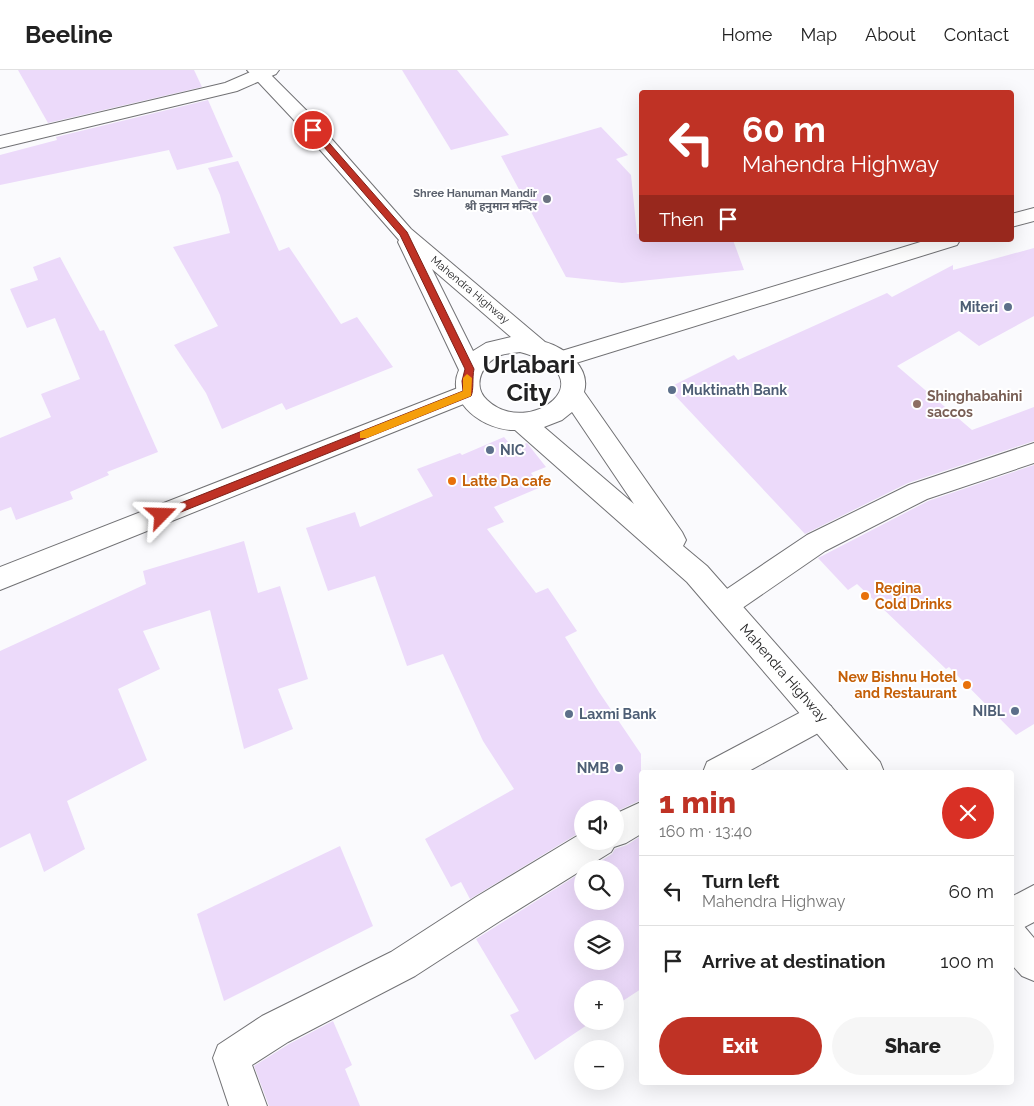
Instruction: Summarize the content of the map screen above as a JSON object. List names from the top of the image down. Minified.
{"streets":{"main road":["Mahendra Highway"]},"districts":["Urlabari City"],"places":["Shree Hanuman Mandir श्री हनुमान मन्दिर","Miteri","Muktinath Bank","Shinghabahini saccos","NIC","Latte Da cafe","Regina Cold Drinks","New Bishnu Hotel and Restaurant","NIBL","Laxmi Bank","NMB"],"page":{"header":"Beeline","nav":["Home","Map","About","Contact"],"turn":["60 m","Mahendra Highway"],"then":"Then","heading":["1 min","160 m · 13:40"],"map_buttons":["+","−"],"list":[{"name":"Turn left","note":"Mahendra Highway","value":"60 m"},{"name":"Arrive at destination","value":"100 m"}],"buttons":["Exit","Share"]}}
